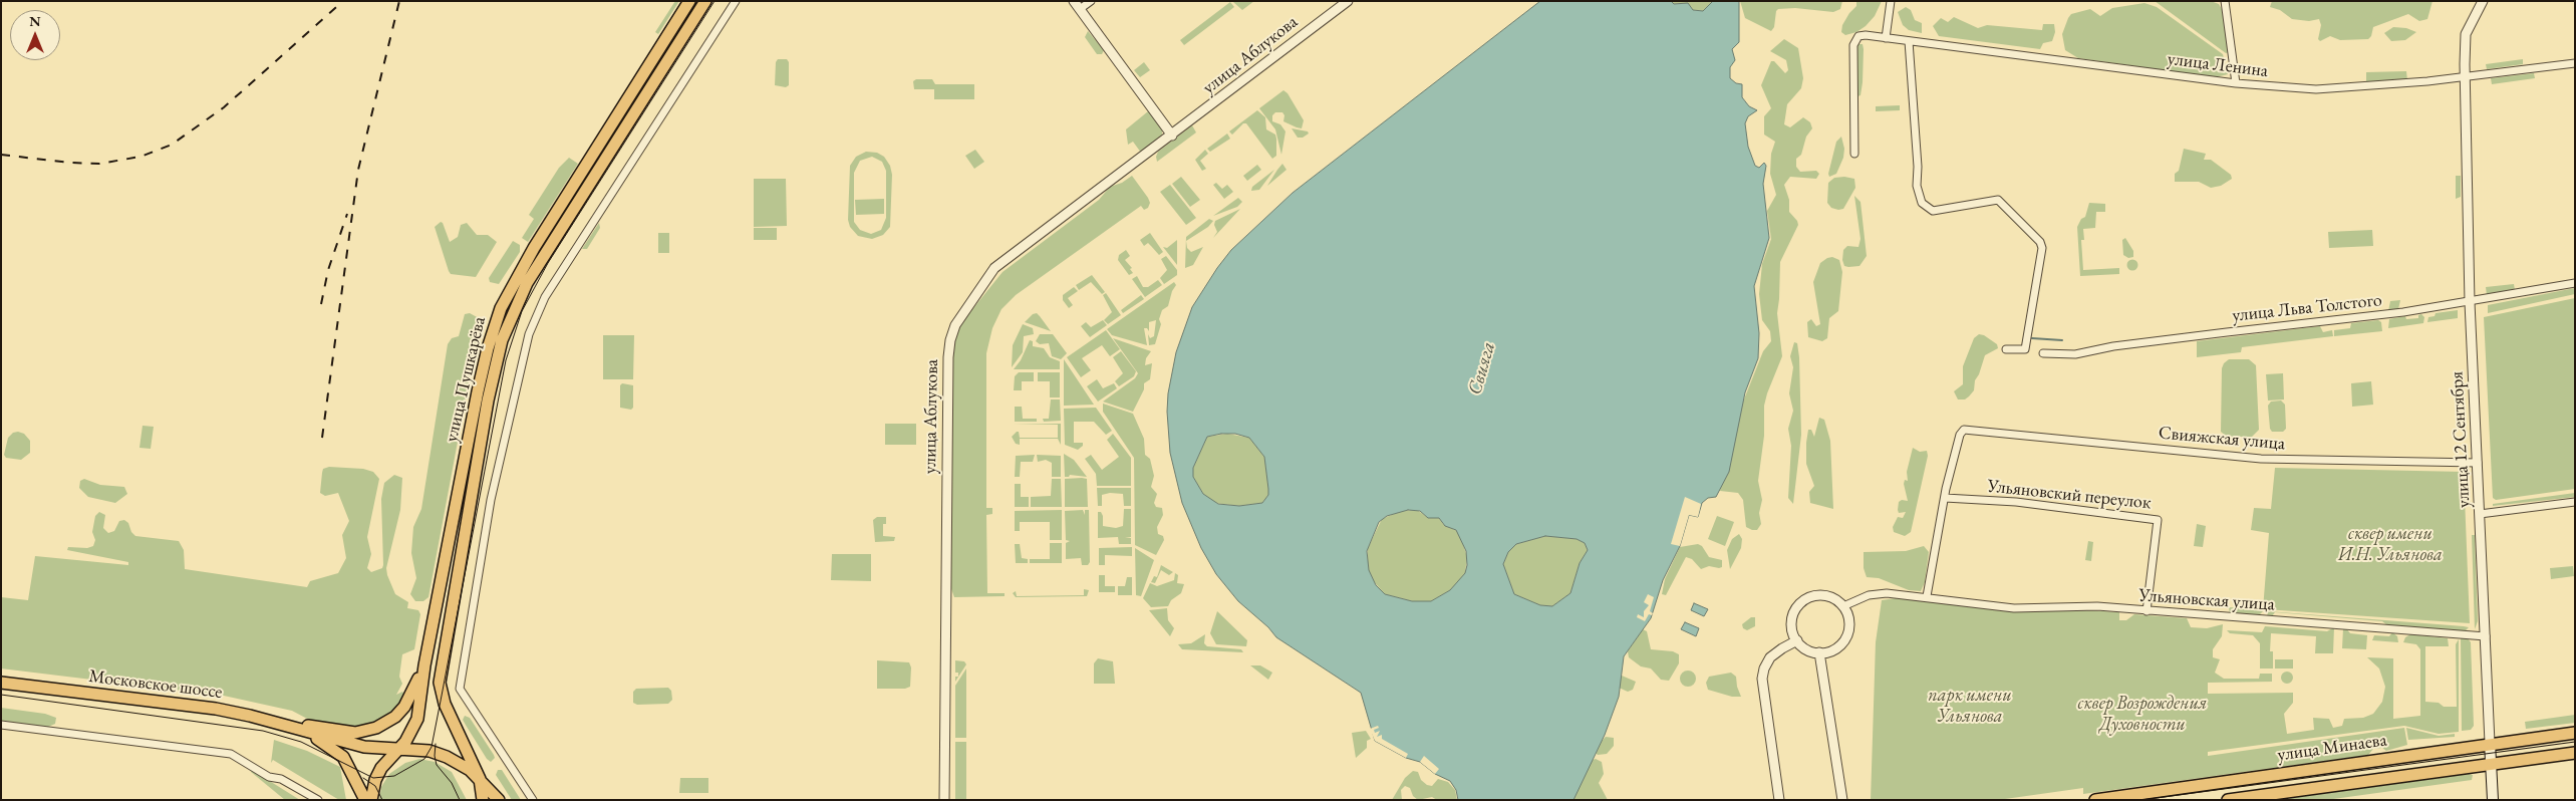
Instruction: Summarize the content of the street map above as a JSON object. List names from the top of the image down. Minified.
{"streets":{"main road":["улица Пушкарёва","улица 12 Сентября","Московское шоссе","улица Минаева"],"street":["улица Аблукова","улица Ленина","улица Льва Толстого","Свияжская улица","Ульяновский переулок","Ульяновская улица"]},"crossings":[["улица Ленина","улица 12 Сентября"],["улица Льва Толстого","улица 12 Сентября"],["улица Пушкарёва","Московское шоссе"],["Свияжская улица","улица 12 Сентября"],["Свияжская улица","Ульяновский переулок"],["улица 12 Сентября","Ульяновская улица"],["улица 12 Сентября","улица Минаева"],["Ульяновский переулок","Ульяновская улица"]],"water":["Свияга"],"parks":["сквер имени И.Н. Ульянова","парк имени Ульянова","сквер Возрождения Духовности"],"north":"top"}
